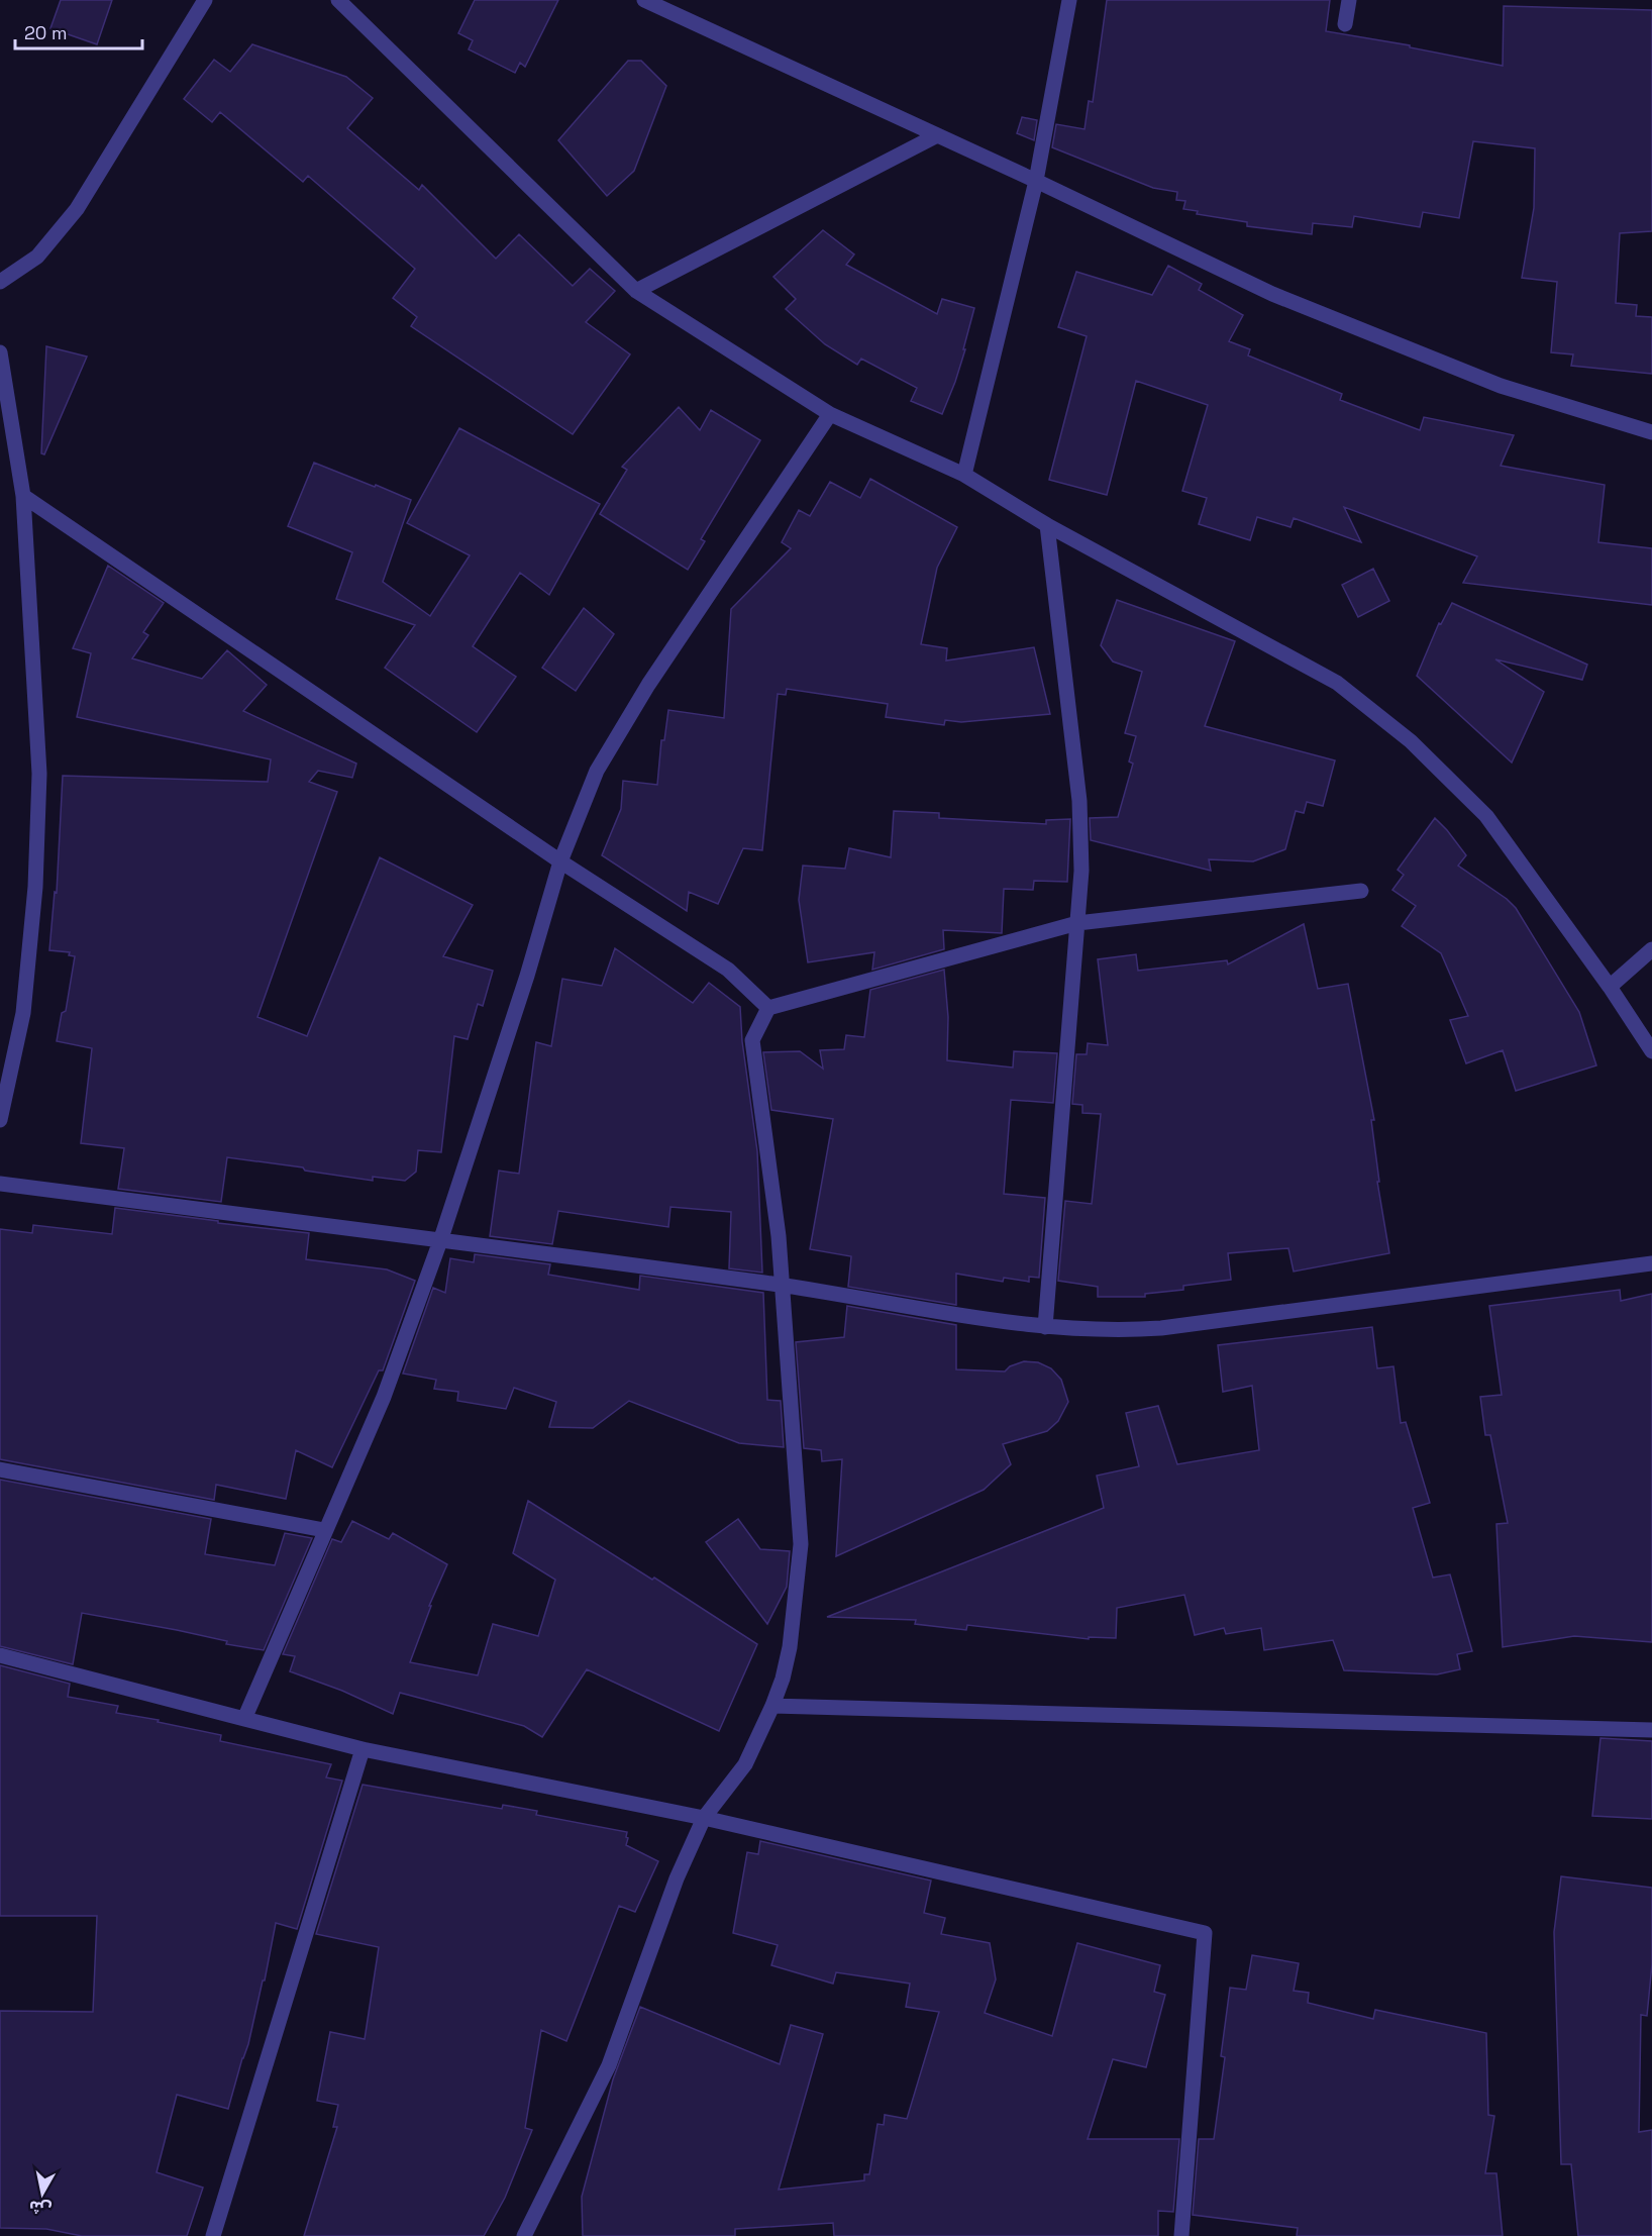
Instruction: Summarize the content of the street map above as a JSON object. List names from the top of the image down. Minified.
{"scale_bar":"20 m","north":"bottom"}
